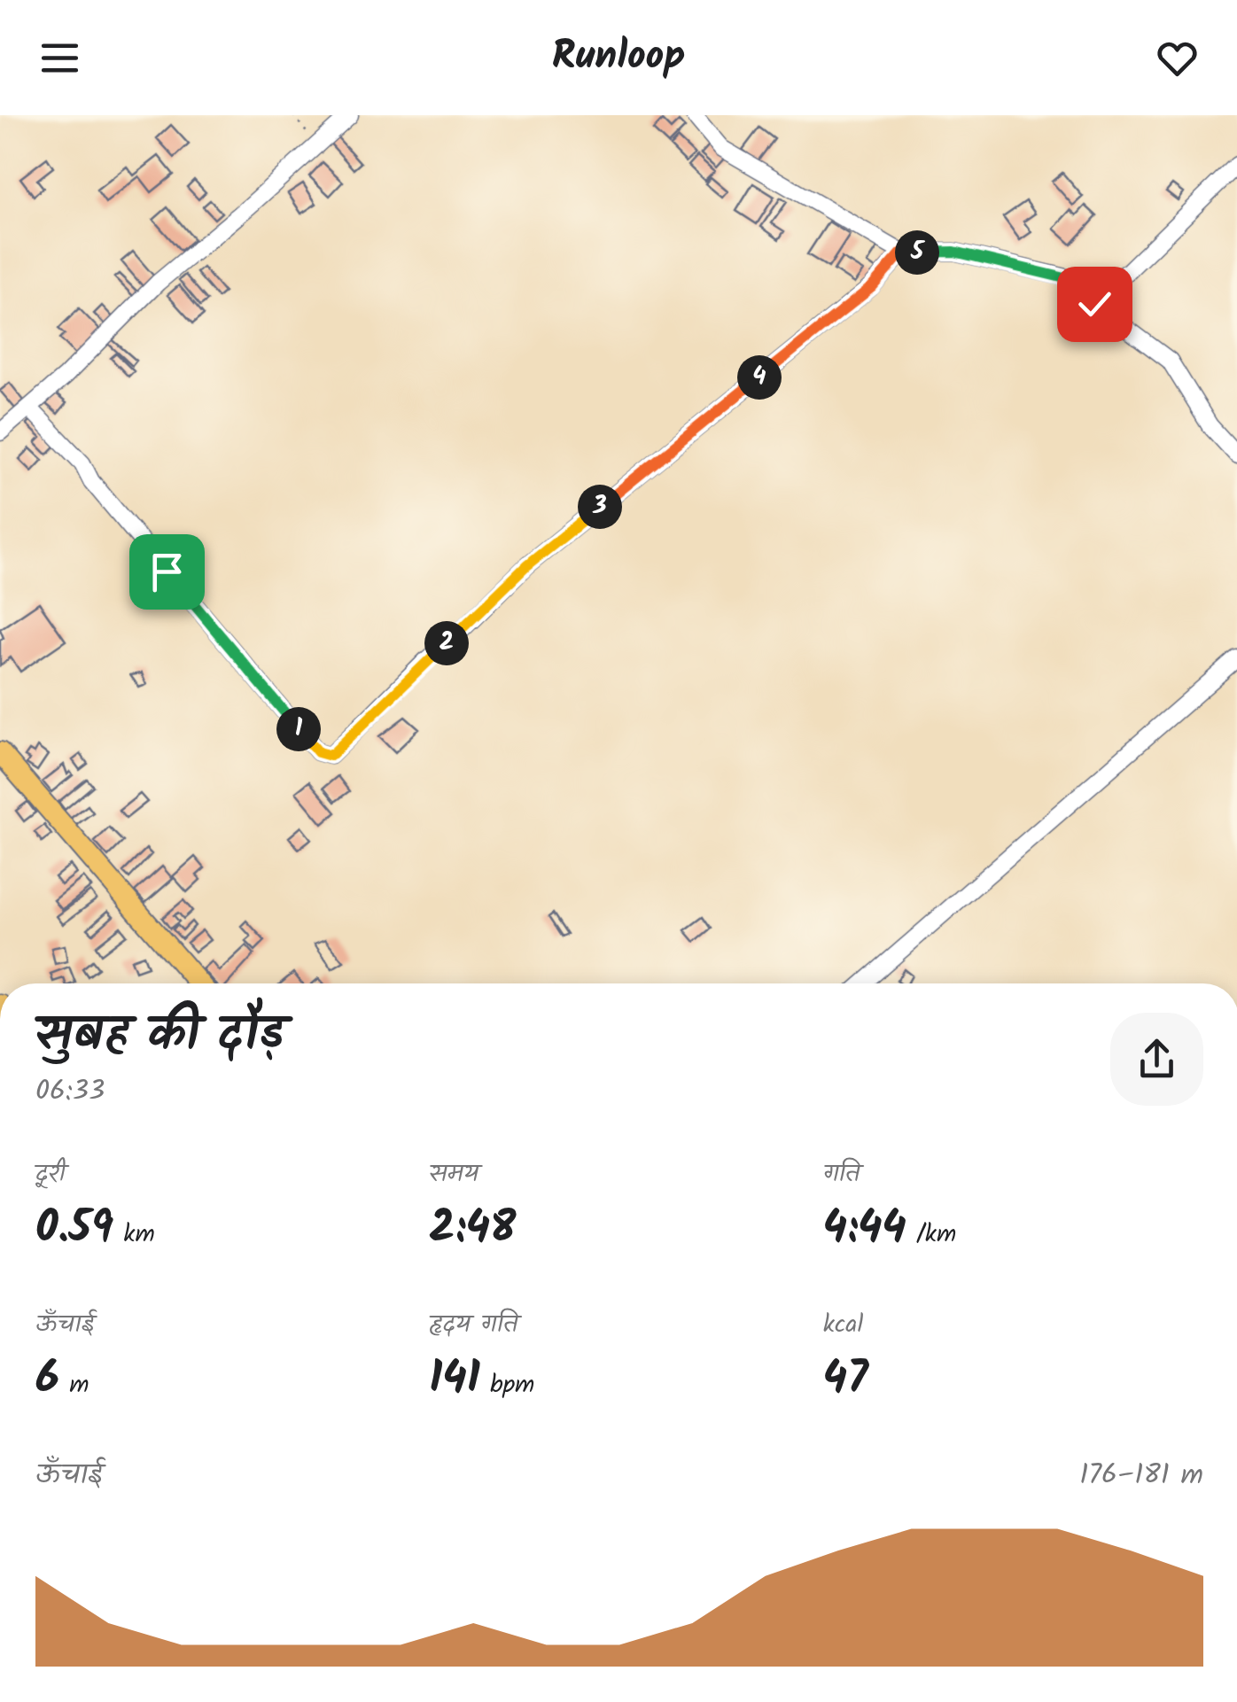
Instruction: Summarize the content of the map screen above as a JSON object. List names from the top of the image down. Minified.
{"page":{"header":"Runloop","pins":["5","4","3","2","1"],"heading":["सुबह की दौड़","06:33"],"stats":[["दूरी","0.59 km"],["समय","2:48"],["गति","4:44 /km"],["ऊँचाई","6 m"],["हृदय गति","141 bpm"],["kcal","47"]],"chart":["ऊँचाई","176–181 m"]}}
